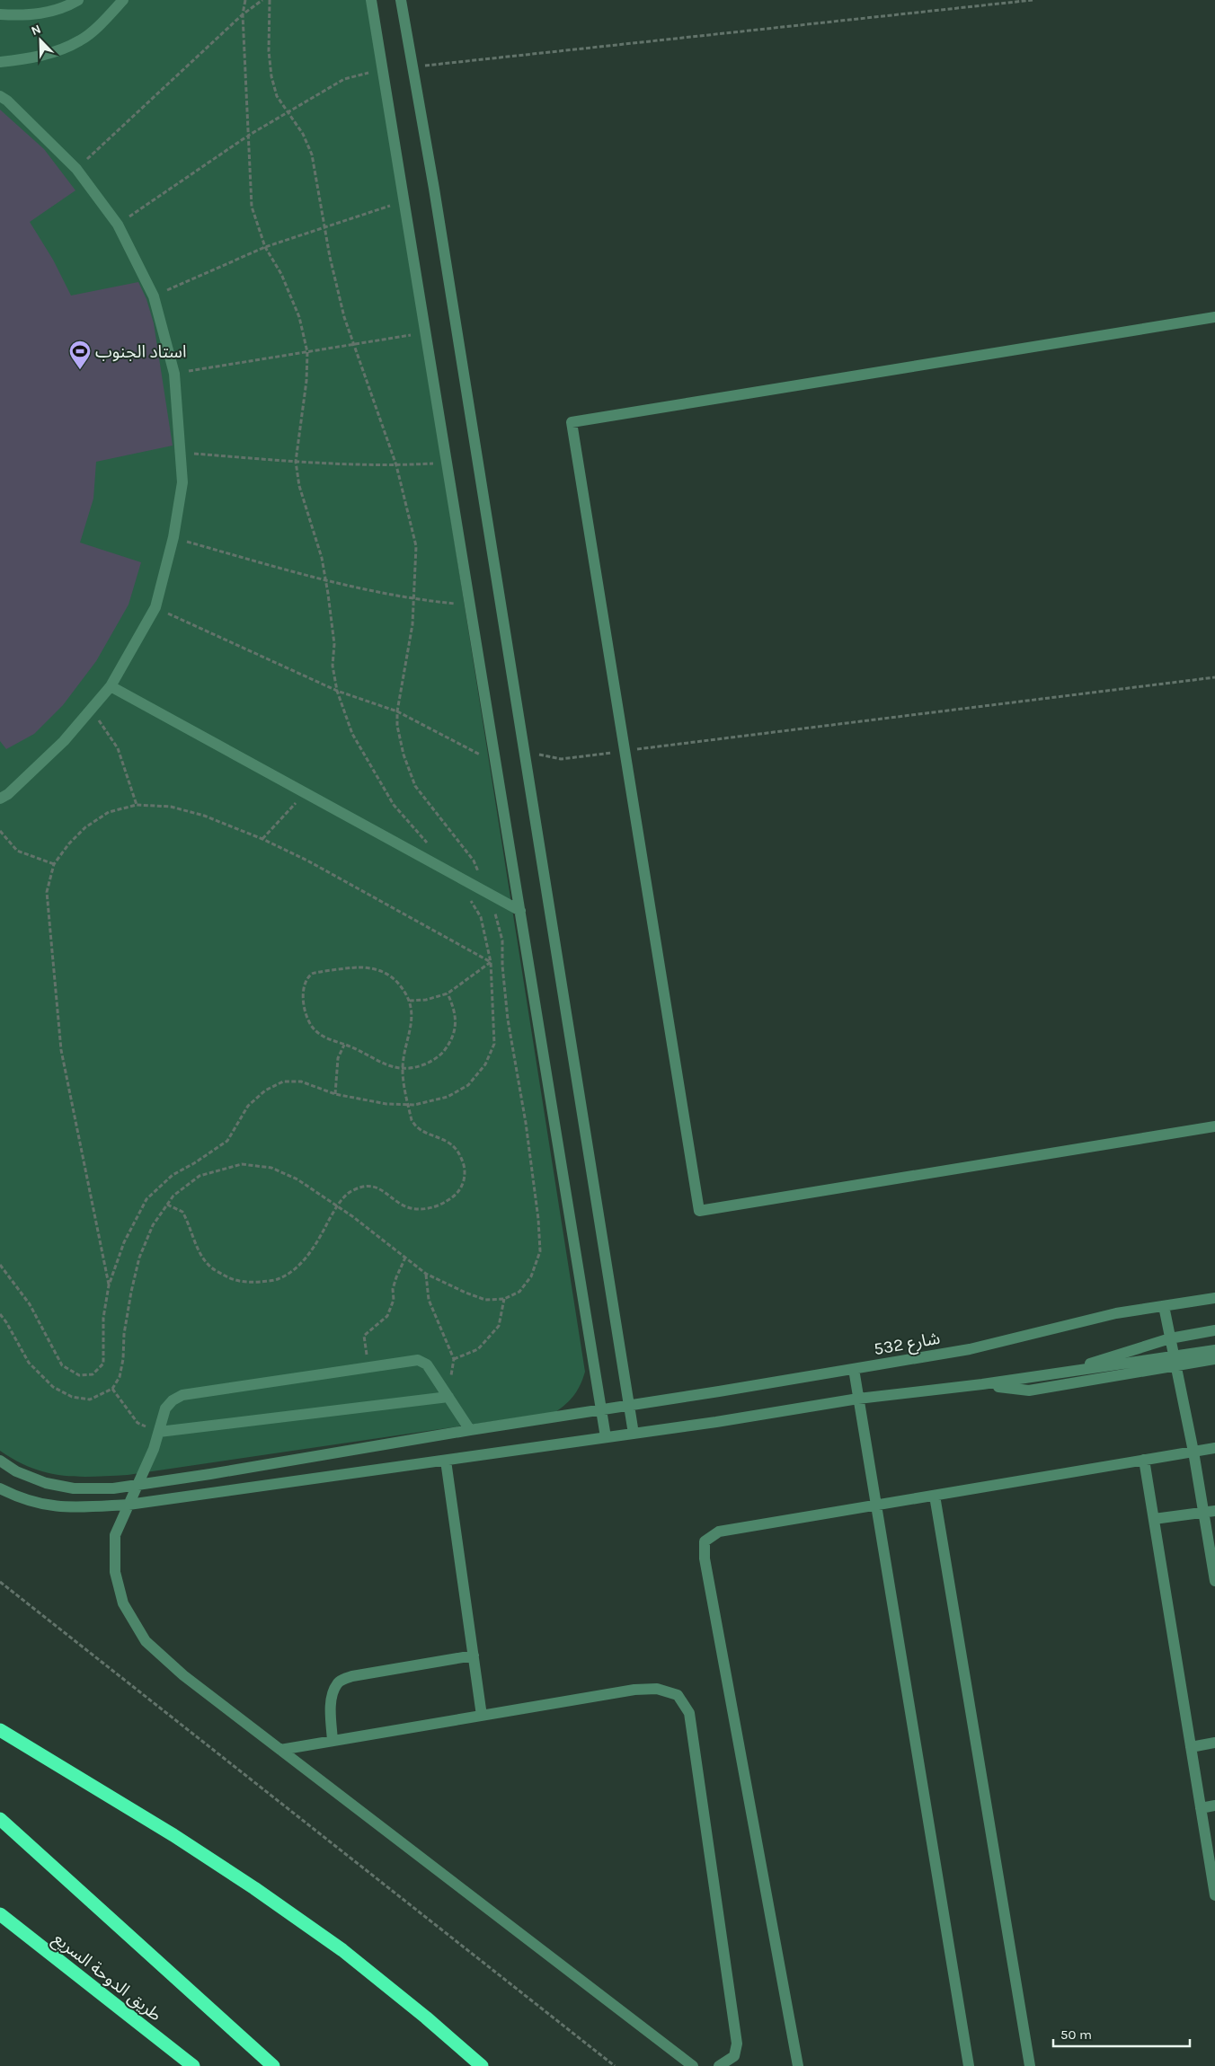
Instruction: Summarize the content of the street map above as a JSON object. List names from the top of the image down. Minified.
{"streets":{"highway":["طريق الدوحة السريع"],"street":["شارع 532"]},"places":{"sports":["استاد الجنوب"]},"scale_bar":"50 m","north":"top left"}
